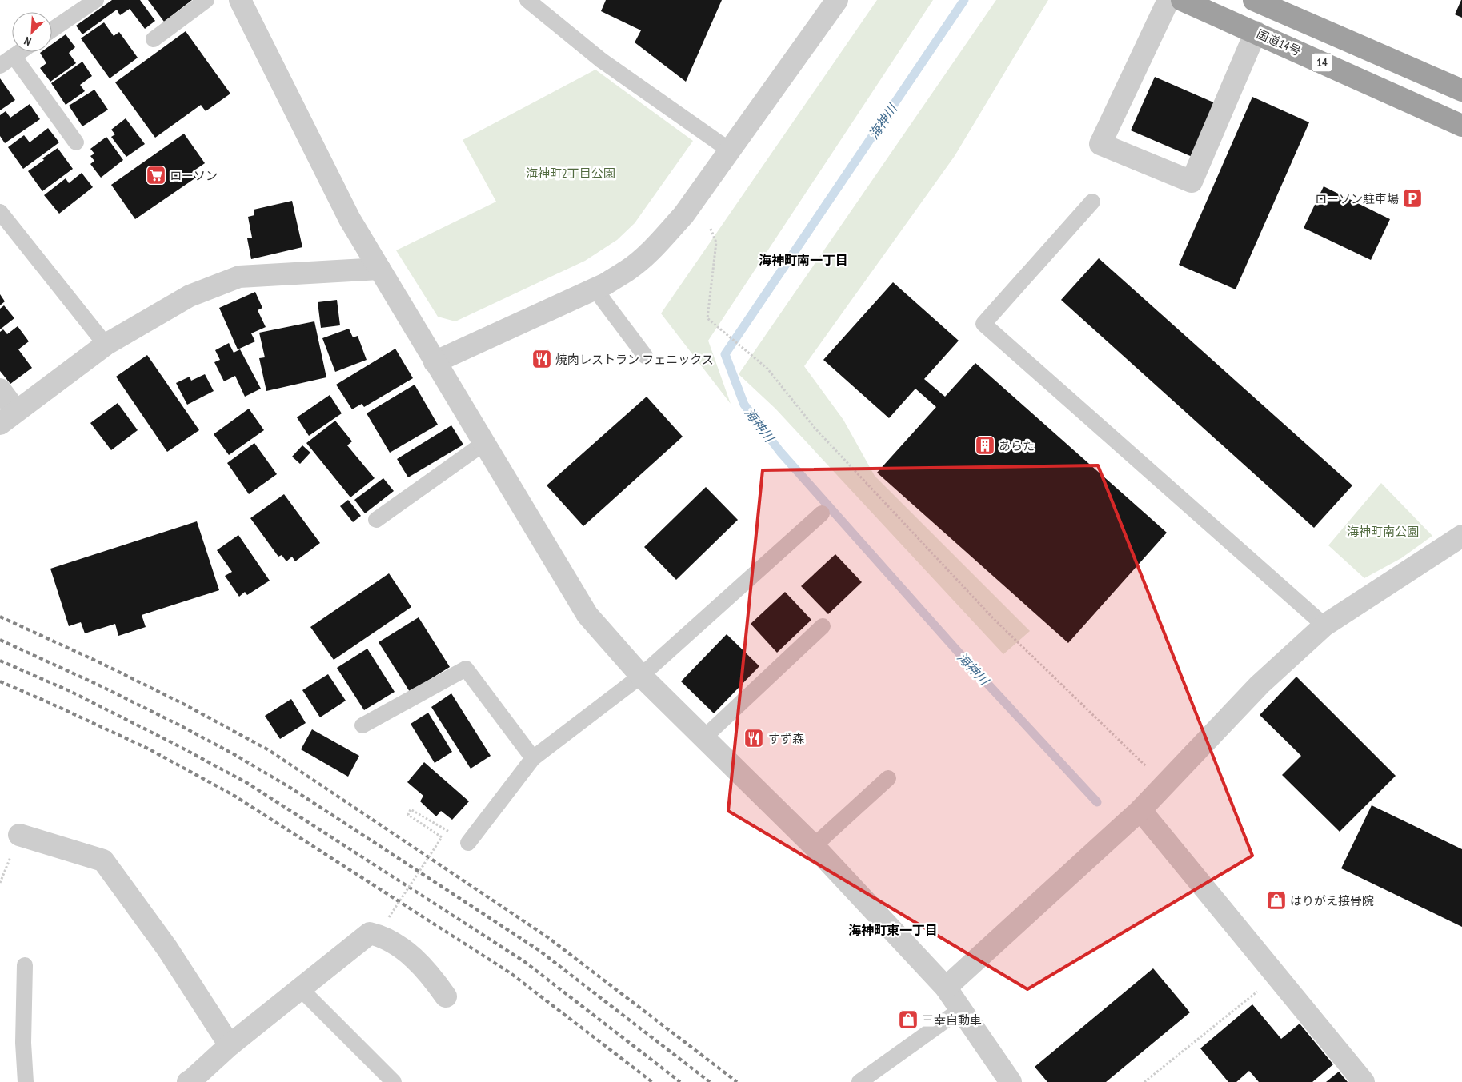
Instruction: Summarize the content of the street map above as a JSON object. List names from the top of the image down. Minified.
{"streets":{"highway":["国道14号","14"]},"districts":["海神町南一丁目","海神町東一丁目"],"water":["海神川"],"parks":["海神町2丁目公園","海神町南公園"],"places":{"supermarket":["ローソン"],"parking":["ローソン駐車場"],"restaurant":["焼肉レストラン フェニックス","すず森"],"building":["あらた"],"shop":["はりがえ接骨院","三幸自動車"]},"north":"bottom left"}
